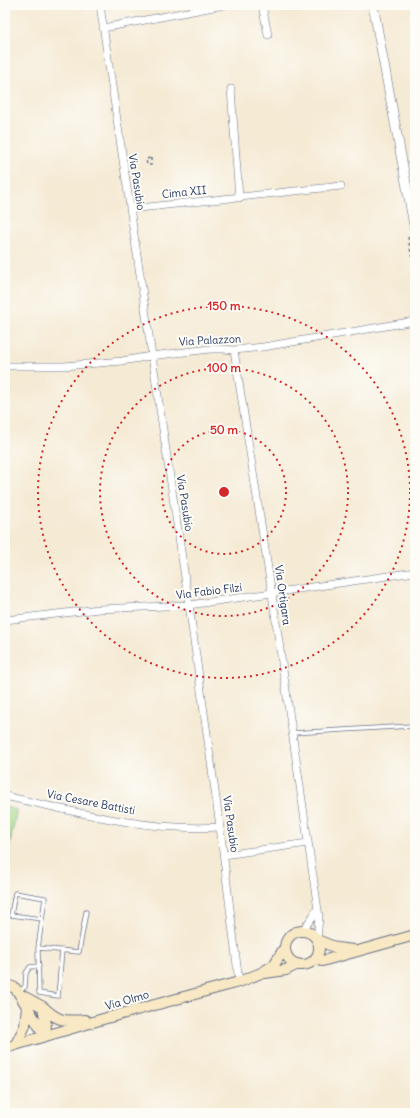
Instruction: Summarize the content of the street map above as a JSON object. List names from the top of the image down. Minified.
{"streets":{"main road":["Via Olmo"],"street":["Via Pasubio","Cima XII","Via Palazzon","Via Fabio Filzi","Via Ortigara","Via Cesare Battisti"]},"crossings":[["Via Pasubio","Cima XII"],["Via Pasubio","Via Palazzon"],["Via Pasubio","Via Fabio Filzi"],["Via Pasubio","Via Cesare Battisti"],["Via Pasubio","Via Olmo"],["Via Palazzon","Via Ortigara"],["Via Fabio Filzi","Via Ortigara"]],"rings":["150 m","100 m","50 m"]}
